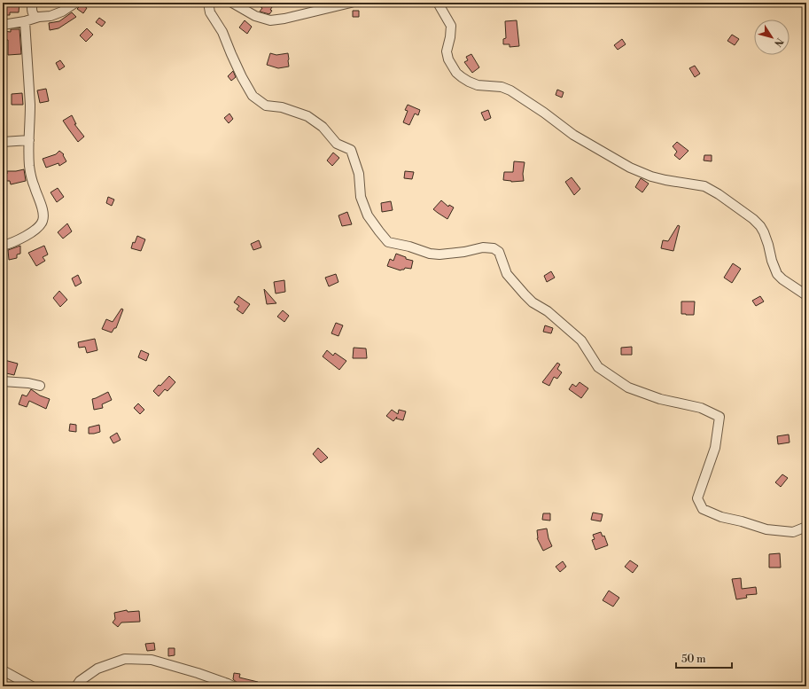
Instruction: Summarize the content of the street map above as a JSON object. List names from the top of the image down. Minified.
{"scale_bar":"50 m","north":"bottom right"}
